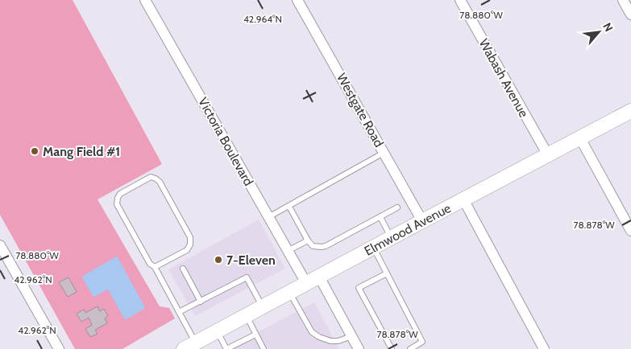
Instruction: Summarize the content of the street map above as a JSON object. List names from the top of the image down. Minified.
{"streets":{"street":["Wabash Avenue","Westgate Road","Victoria Boulevard","Elmwood Avenue"]},"crossings":[["Wabash Avenue","Elmwood Avenue"],["Westgate Road","Elmwood Avenue"],["Victoria Boulevard","Elmwood Avenue"]],"places":["Mang Field #1","7-Eleven"],"north":"top right","coordinates":["78.880°W","42.964°N","78.878°W","42.962°N"]}
